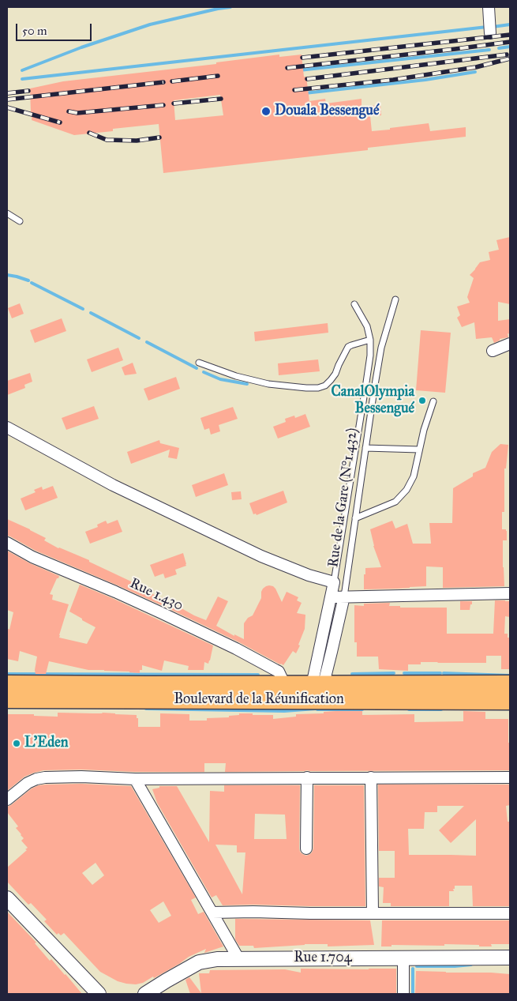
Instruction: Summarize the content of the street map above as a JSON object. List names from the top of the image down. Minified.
{"streets":{"main road":["Boulevard de la Réunification"],"street":["Rue de la Gare (N°1.432)","Rue 1.430","Rue 1.704"]},"crossings":[["Rue de la Gare (N°1.432)","Boulevard de la Réunification"]],"places":["Douala Bessengué","CanalOlympia Bessengué","L'Eden"],"scale_bar":"50 m"}
